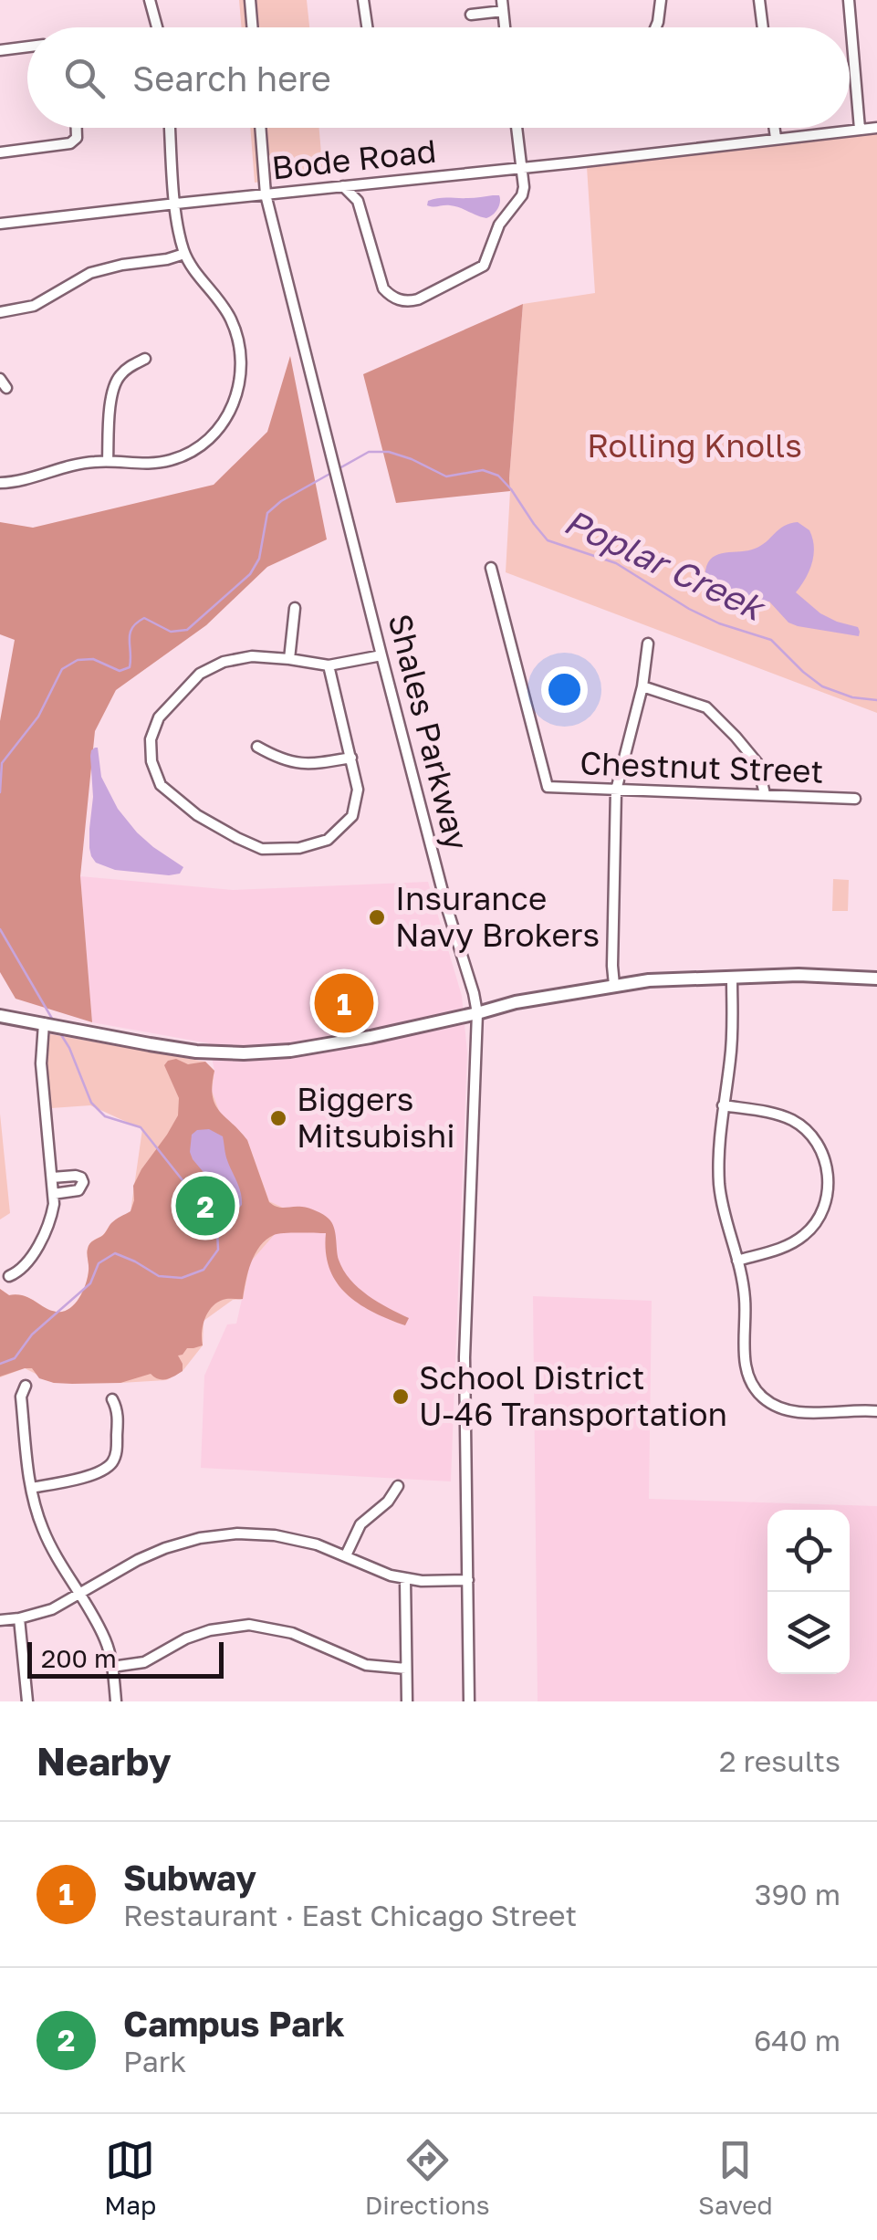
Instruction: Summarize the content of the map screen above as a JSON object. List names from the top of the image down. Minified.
{"streets":{"street":["Bode Road","Shales Parkway","Chestnut Street"]},"crossings":[["Bode Road","Shales Parkway"]],"water":["Poplar Creek"],"parks":["Rolling Knolls"],"places":["Insurance Navy Brokers","Biggers Mitsubishi","School District U-46 Transportation"],"scale_bar":"200 m","page":{"search":"Search here","pins":["1","2"],"scale":"200 m","heading":["Nearby","2 results"],"list":[{"mark":"1","name":"Subway","note":"Restaurant · East Chicago Street","value":"390 m"},{"mark":"2","name":"Campus Park","note":"Park","value":"640 m"}],"nav":["Map","Directions","Saved"]}}
